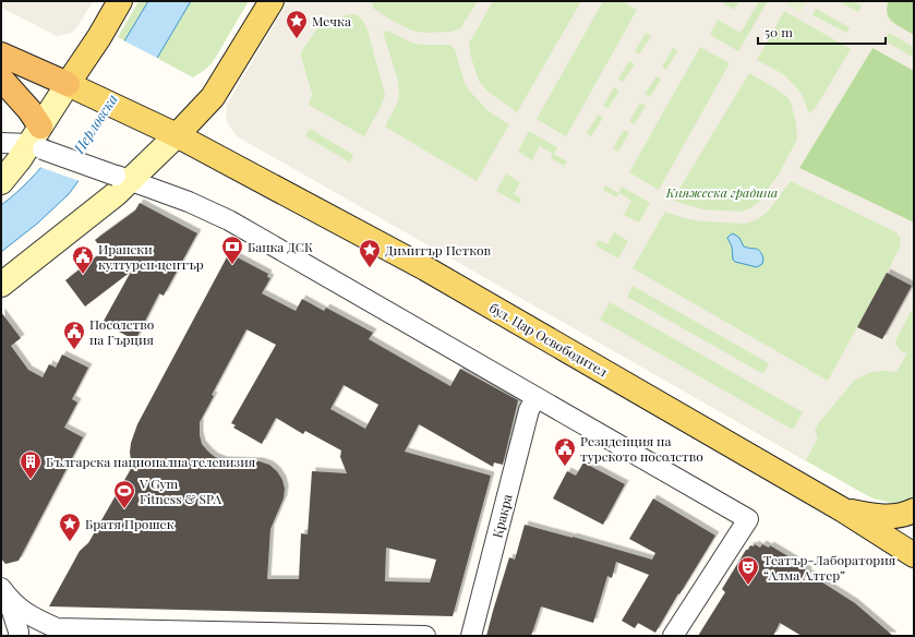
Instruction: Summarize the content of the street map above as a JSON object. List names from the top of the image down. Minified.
{"streets":{"main road":["бул. Цар Освободител"],"street":["Кракра"]},"water":["Перловска"],"parks":["Княжеска градина"],"places":{"place":["Мечка","Димитър Петков","Братя Прошек"],"bank":["Банка ДСК"],"public building":["Ирански културен център","Посолство на Гърция","Резиденция на турското посолство"],"building":["Българска национална телевизия"],"sports":["V Gym Fitness & SPA"],"theatre":["Театър-Лаборатория “Алма Алтер”"]},"scale_bar":"50 m"}
